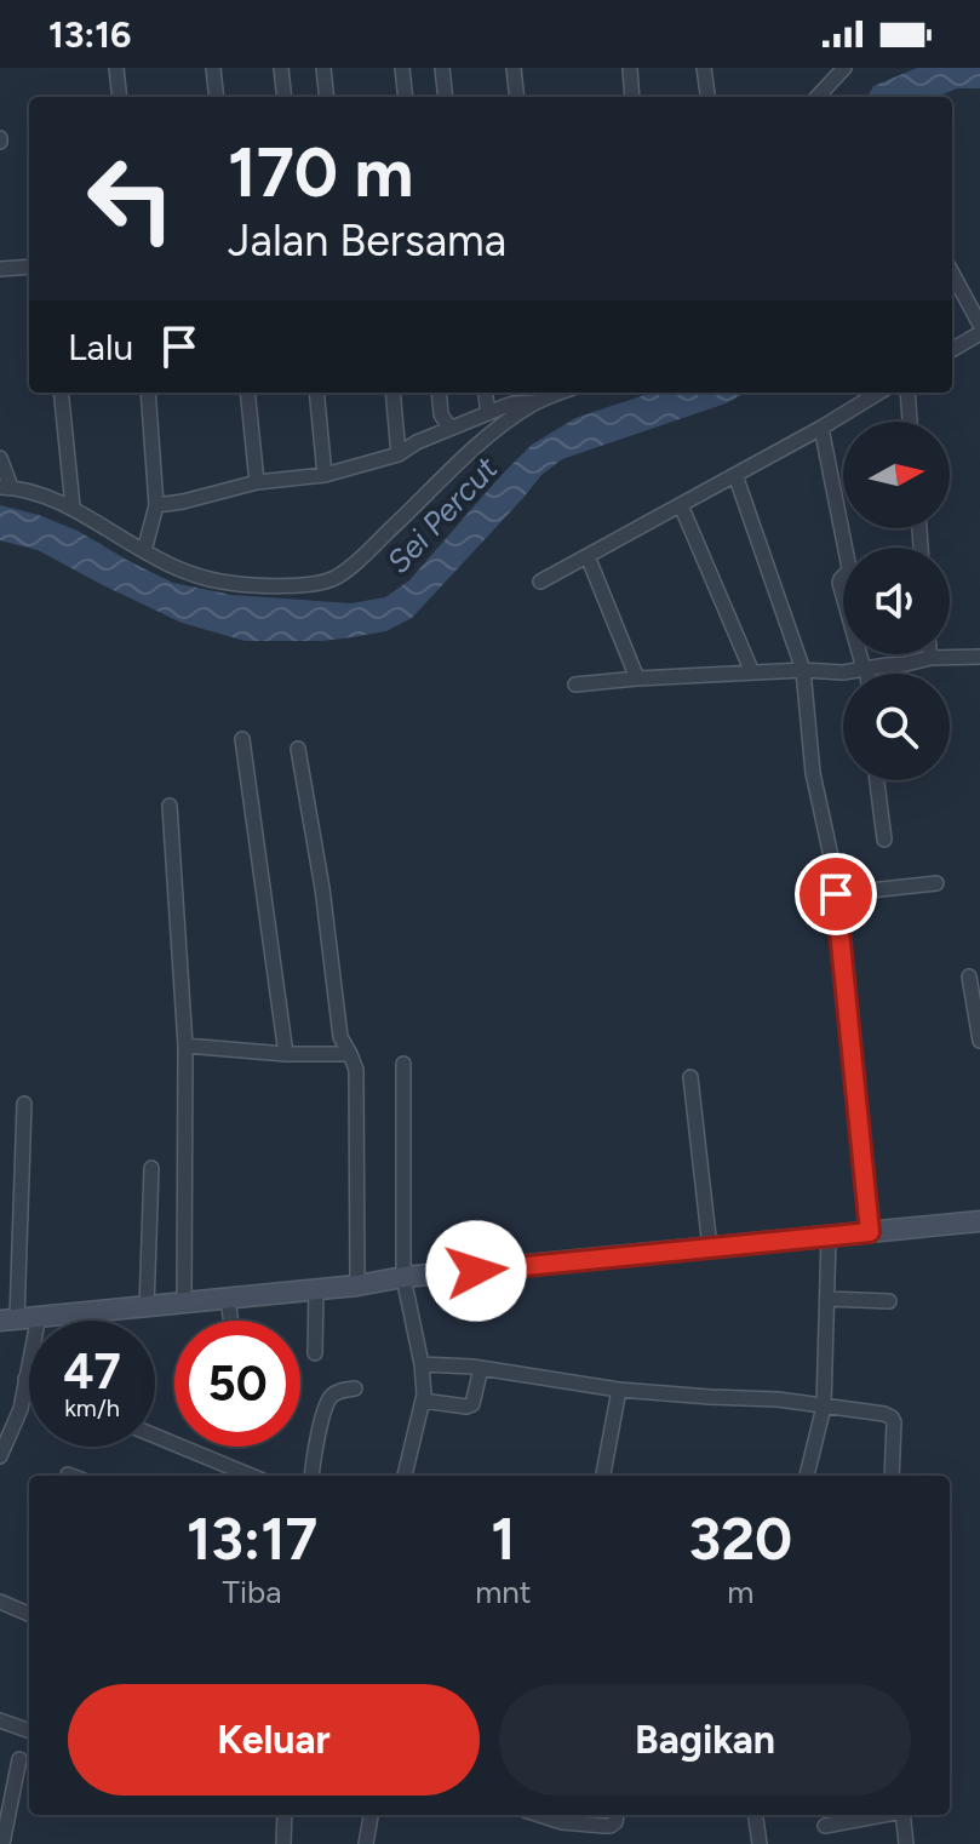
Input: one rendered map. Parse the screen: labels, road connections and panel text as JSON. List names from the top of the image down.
{
  "water": ["Sei Percut"],
  "north": "right",
  "page": {
    "status": "13:16",
    "turn": ["170 m", "Jalan Bersama"],
    "then": "Lalu",
    "speed": "47 km/h",
    "limit": "50",
    "eta": [
      "13:17",
      "Tiba",
      "1",
      "mnt",
      "320",
      "m"
    ],
    "buttons": ["Keluar", "Bagikan"]
  }
}
